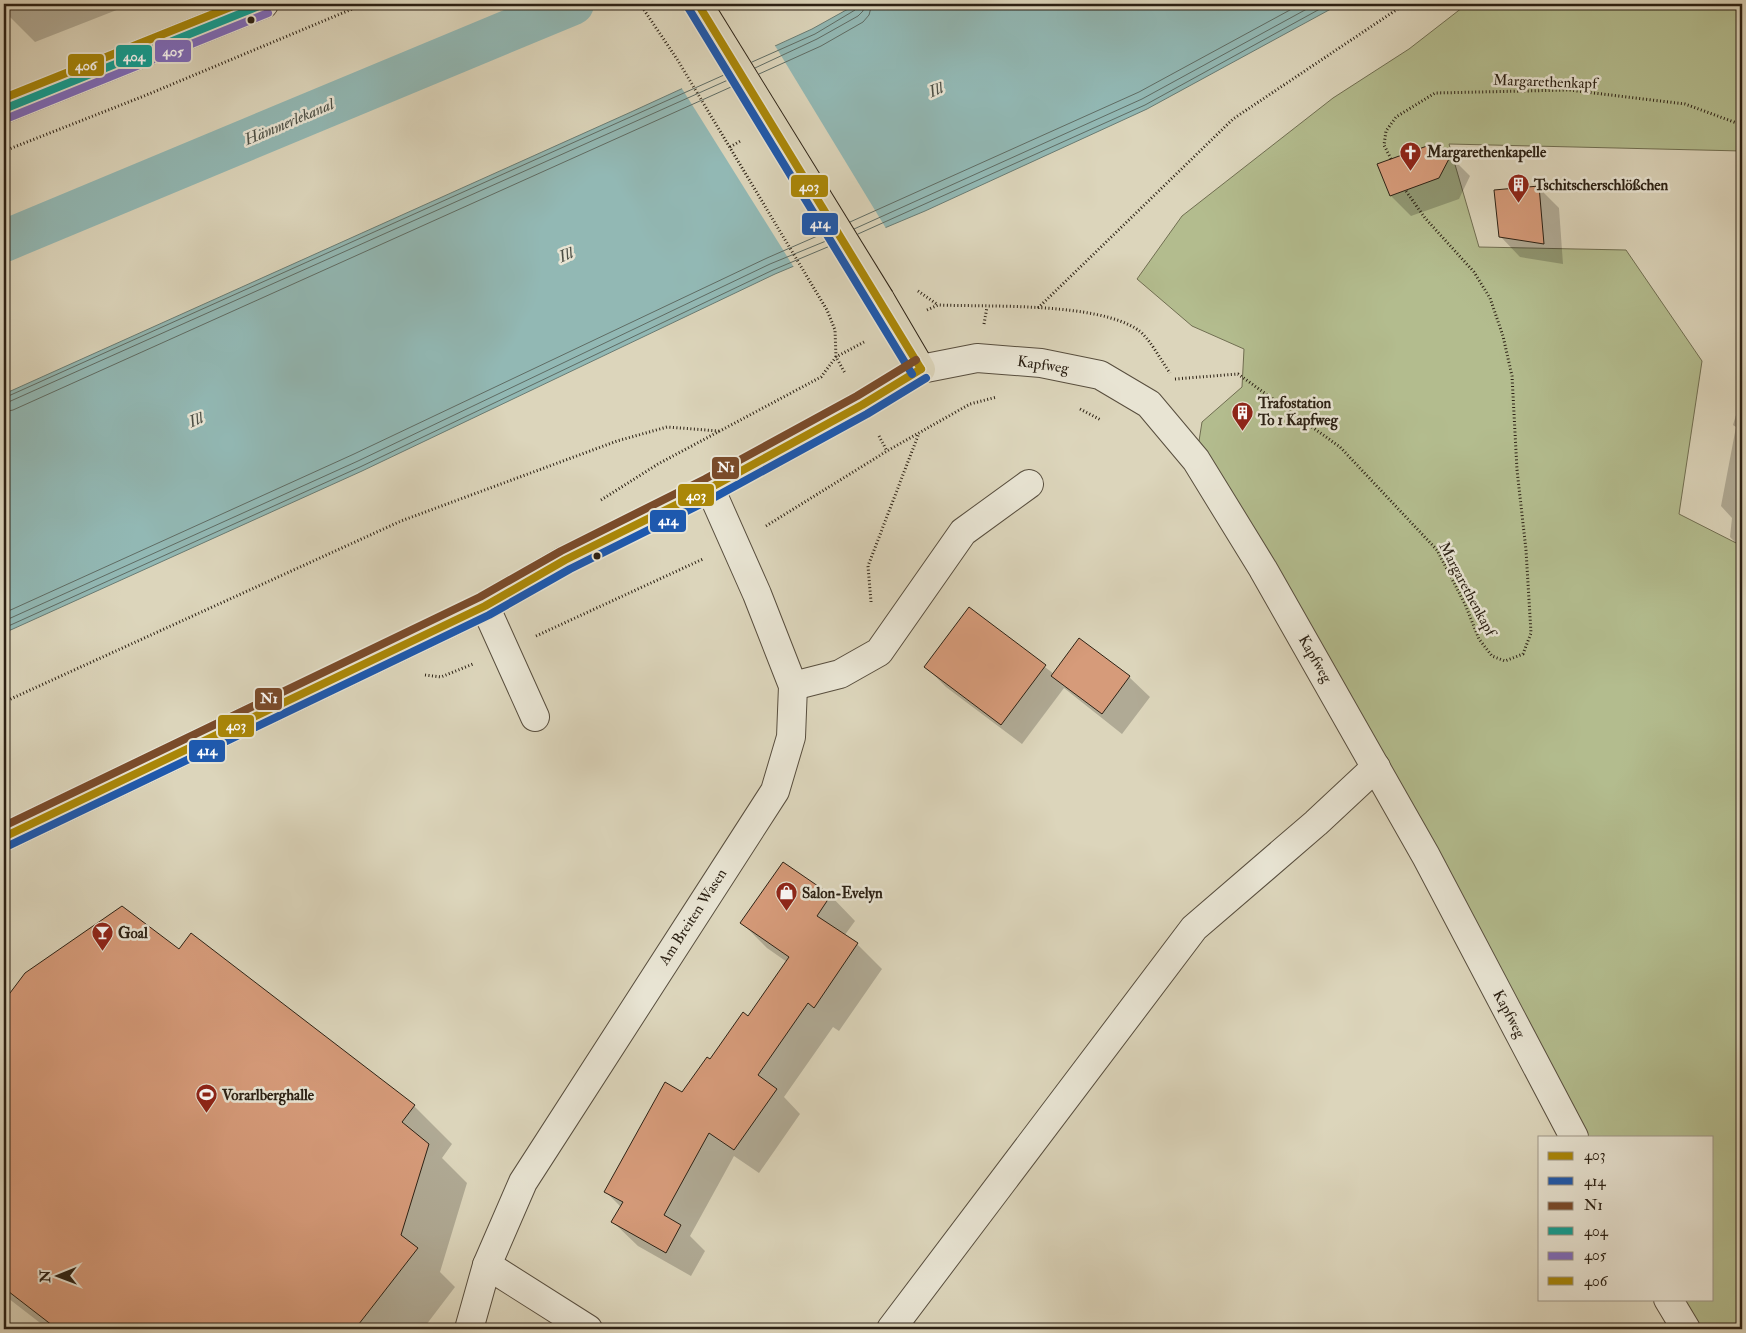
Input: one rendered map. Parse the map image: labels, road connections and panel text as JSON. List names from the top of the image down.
{
  "streets": {
    "street": ["Kapfweg", "Am Breiten Wasen"],
    "path": ["Margarethenkapf"]
  },
  "water": ["Ill", "Hämmerlekanal"],
  "places": {
    "church": ["Margarethenkapelle"],
    "building": ["Tschitscherschlößchen", "Trafostation To 1 Kapfweg"],
    "shop": ["Salon-Evelyn"],
    "bar": ["Goal"],
    "sports": ["Vorarlberghalle"]
  },
  "lines": [
    "transit line 403",
    "transit line 404",
    "transit line 406",
    "transit line 414",
    "transit line 405",
    "transit line N1"
  ],
  "legend": [
    "403",
    "414",
    "N1",
    "404",
    "405",
    "406"
  ],
  "north": "left"
}
